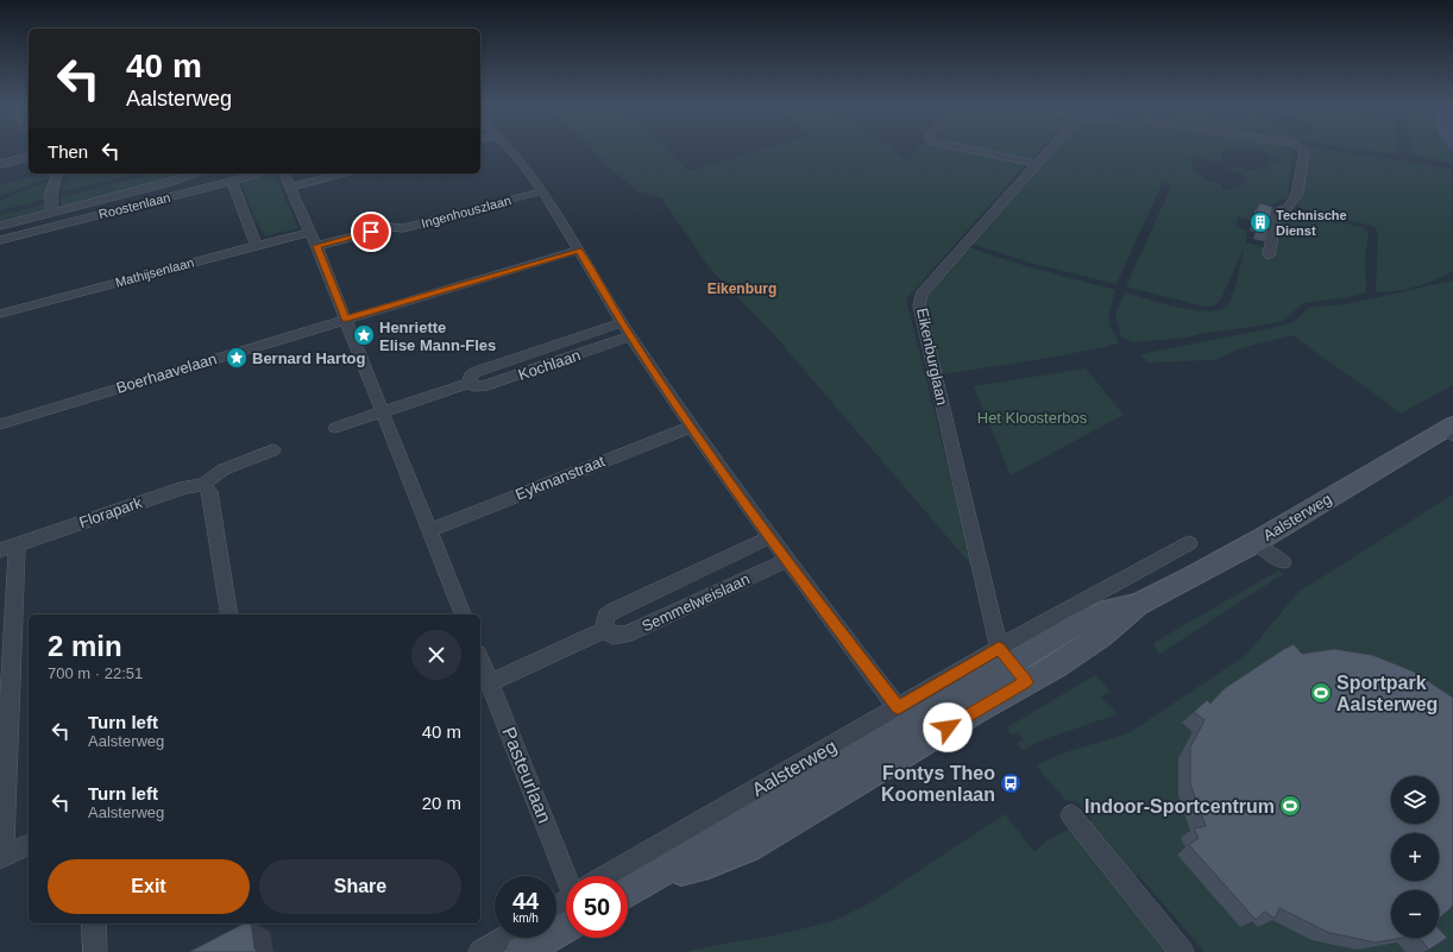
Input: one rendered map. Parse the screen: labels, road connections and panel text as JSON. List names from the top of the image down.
{
  "streets": {
    "main road": ["Aalsterweg"],
    "street": [
      "Roostenlaan",
      "Ingenhouszlaan",
      "Mathijsenlaan",
      "Eikenburglaan",
      "Kochlaan",
      "Boerhaavelaan",
      "Eykmanstraat",
      "Florapark",
      "Semmelweislaan",
      "Pasteurlaan"
    ]
  },
  "crossings": [
    ["Eikenburglaan", "Aalsterweg"]
  ],
  "districts": ["Eikenburg"],
  "parks": ["Het Kloosterbos"],
  "places": {
    "building": ["Technische Dienst"],
    "place": ["Henriette Elise Mann-Fles", "Bernard Hartog"],
    "sports": ["Sportpark Aalsterweg", "Indoor-Sportcentrum"],
    "bus stop": ["Fontys Theo Koomenlaan"]
  },
  "page": {
    "turn": ["40 m", "Aalsterweg"],
    "then": "Then",
    "heading": ["2 min", "700 m · 22:51"],
    "list": [
      {
        "name": "Turn left",
        "note": "Aalsterweg",
        "value": "40 m"
      },
      {
        "name": "Turn left",
        "note": "Aalsterweg",
        "value": "20 m"
      }
    ],
    "map_buttons": ["+", "−"],
    "buttons": ["Exit", "Share"],
    "speed": "44 km/h",
    "limit": "50"
  }
}
